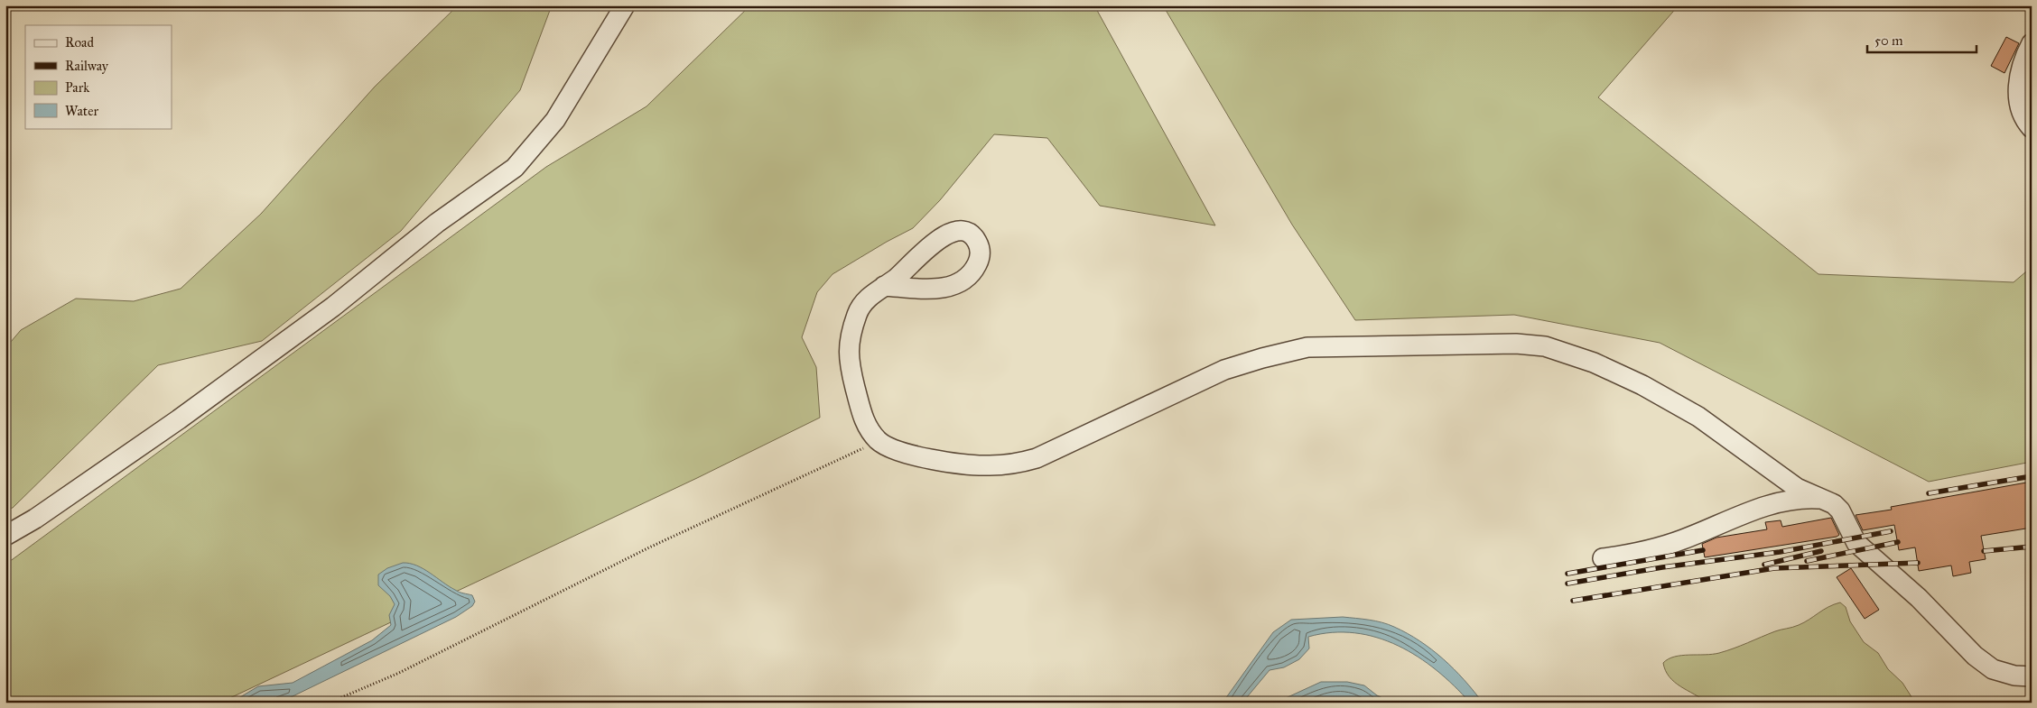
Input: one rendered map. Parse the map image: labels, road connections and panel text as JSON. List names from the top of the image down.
{
  "legend": [
    "Road",
    "Railway",
    "Park",
    "Water"
  ],
  "scale_bar": "50 m"
}
